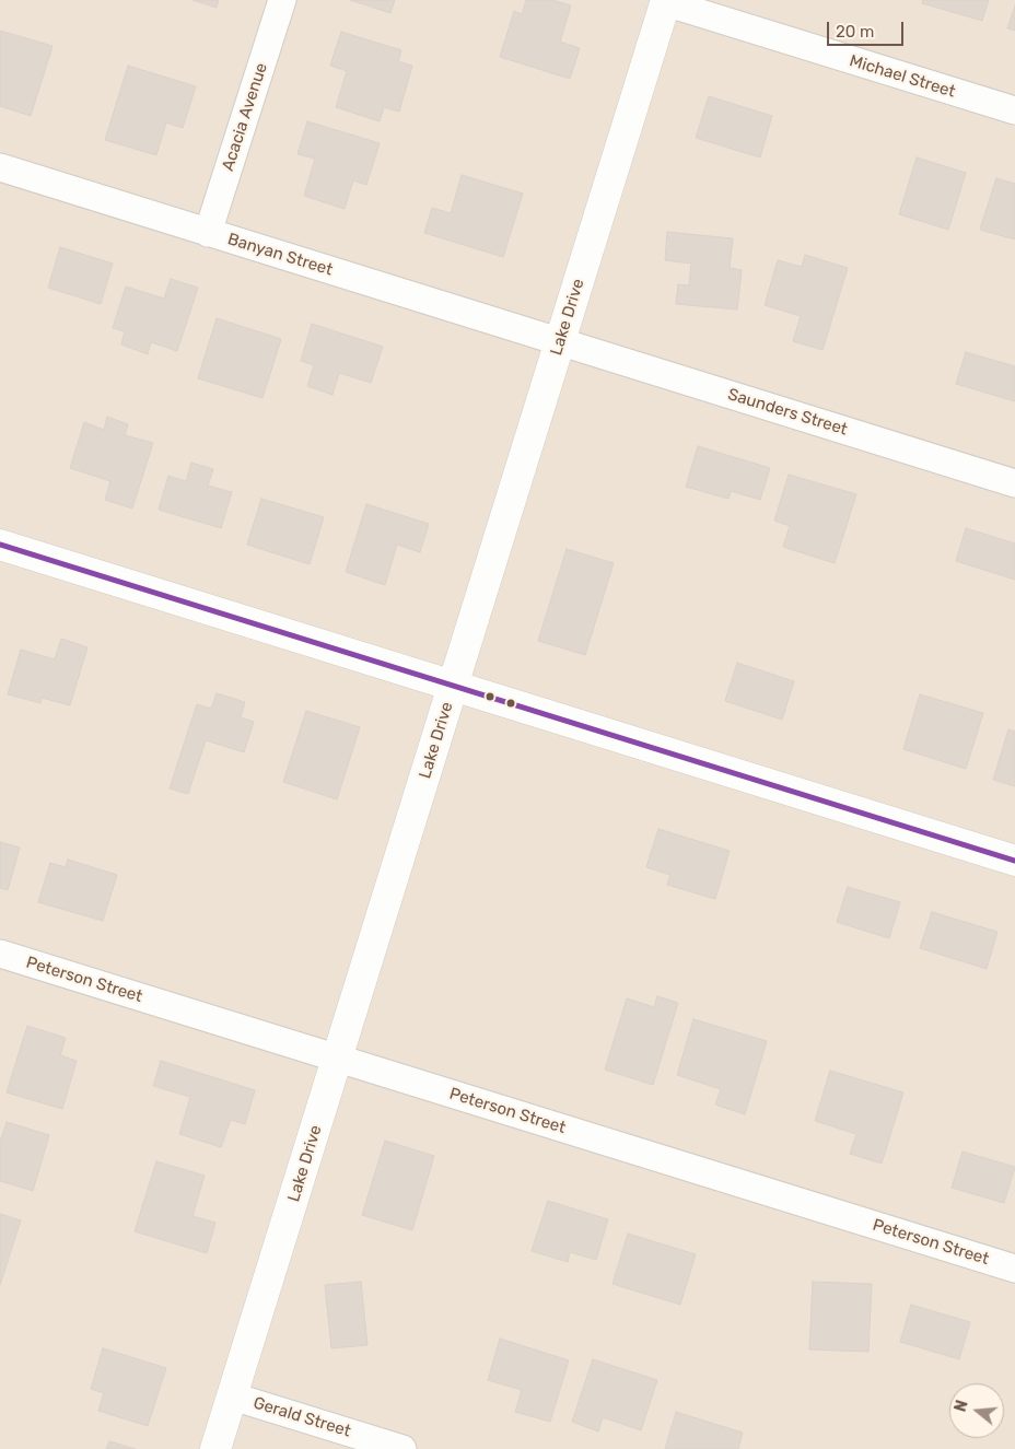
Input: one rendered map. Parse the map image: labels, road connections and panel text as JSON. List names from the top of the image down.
{
  "streets": {
    "street": [
      "Michael Street",
      "Acacia Avenue",
      "Banyan Street",
      "Lake Drive",
      "Saunders Street",
      "Peterson Street",
      "Gerald Street"
    ]
  },
  "crossings": [
    ["Michael Street", "Lake Drive"],
    ["Acacia Avenue", "Banyan Street"],
    ["Banyan Street", "Lake Drive"],
    ["Banyan Street", "Saunders Street"],
    ["Lake Drive", "Saunders Street"],
    ["Lake Drive", "Peterson Street"],
    ["Lake Drive", "Gerald Street"]
  ],
  "scale_bar": "20 m",
  "north": "left"
}
